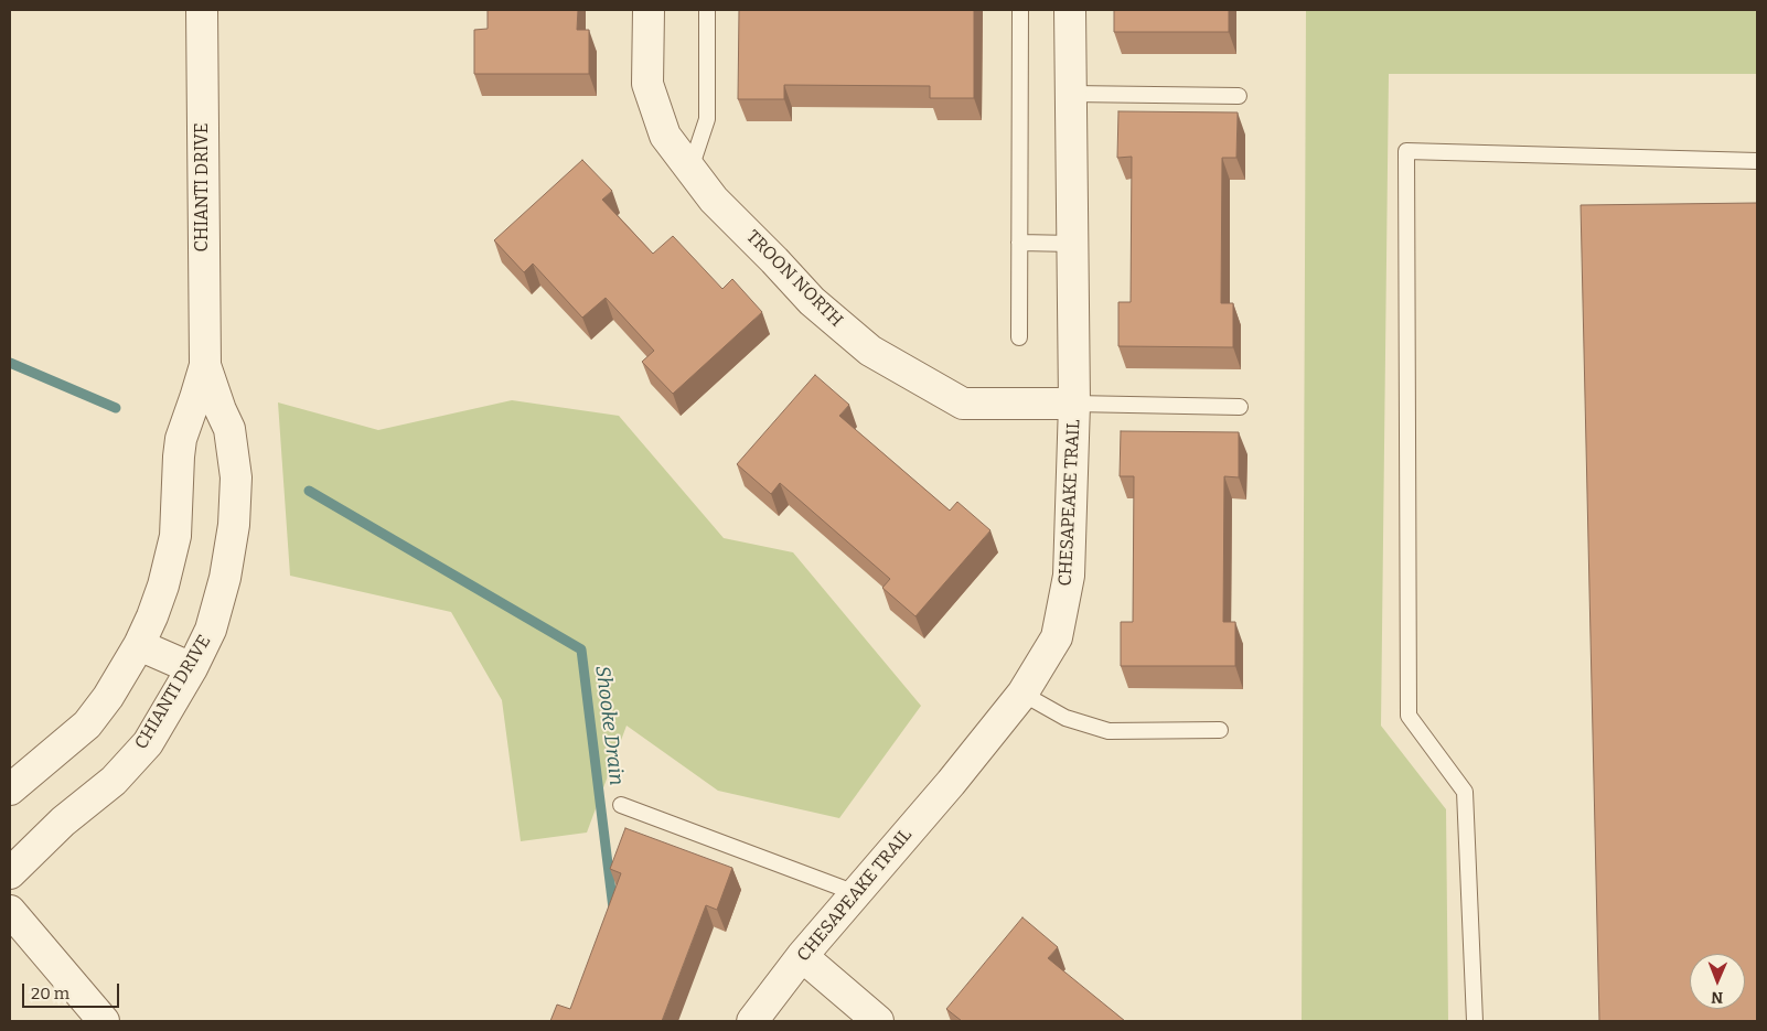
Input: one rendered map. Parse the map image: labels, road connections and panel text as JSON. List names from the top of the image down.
{
  "streets": {
    "street": ["CHIANTI DRIVE", "TROON NORTH", "CHESAPEAKE TRAIL"]
  },
  "crossings": [
    ["TROON NORTH", "CHESAPEAKE TRAIL"]
  ],
  "water": ["Shooke Drain"],
  "scale_bar": "20 m",
  "north": "bottom"
}
